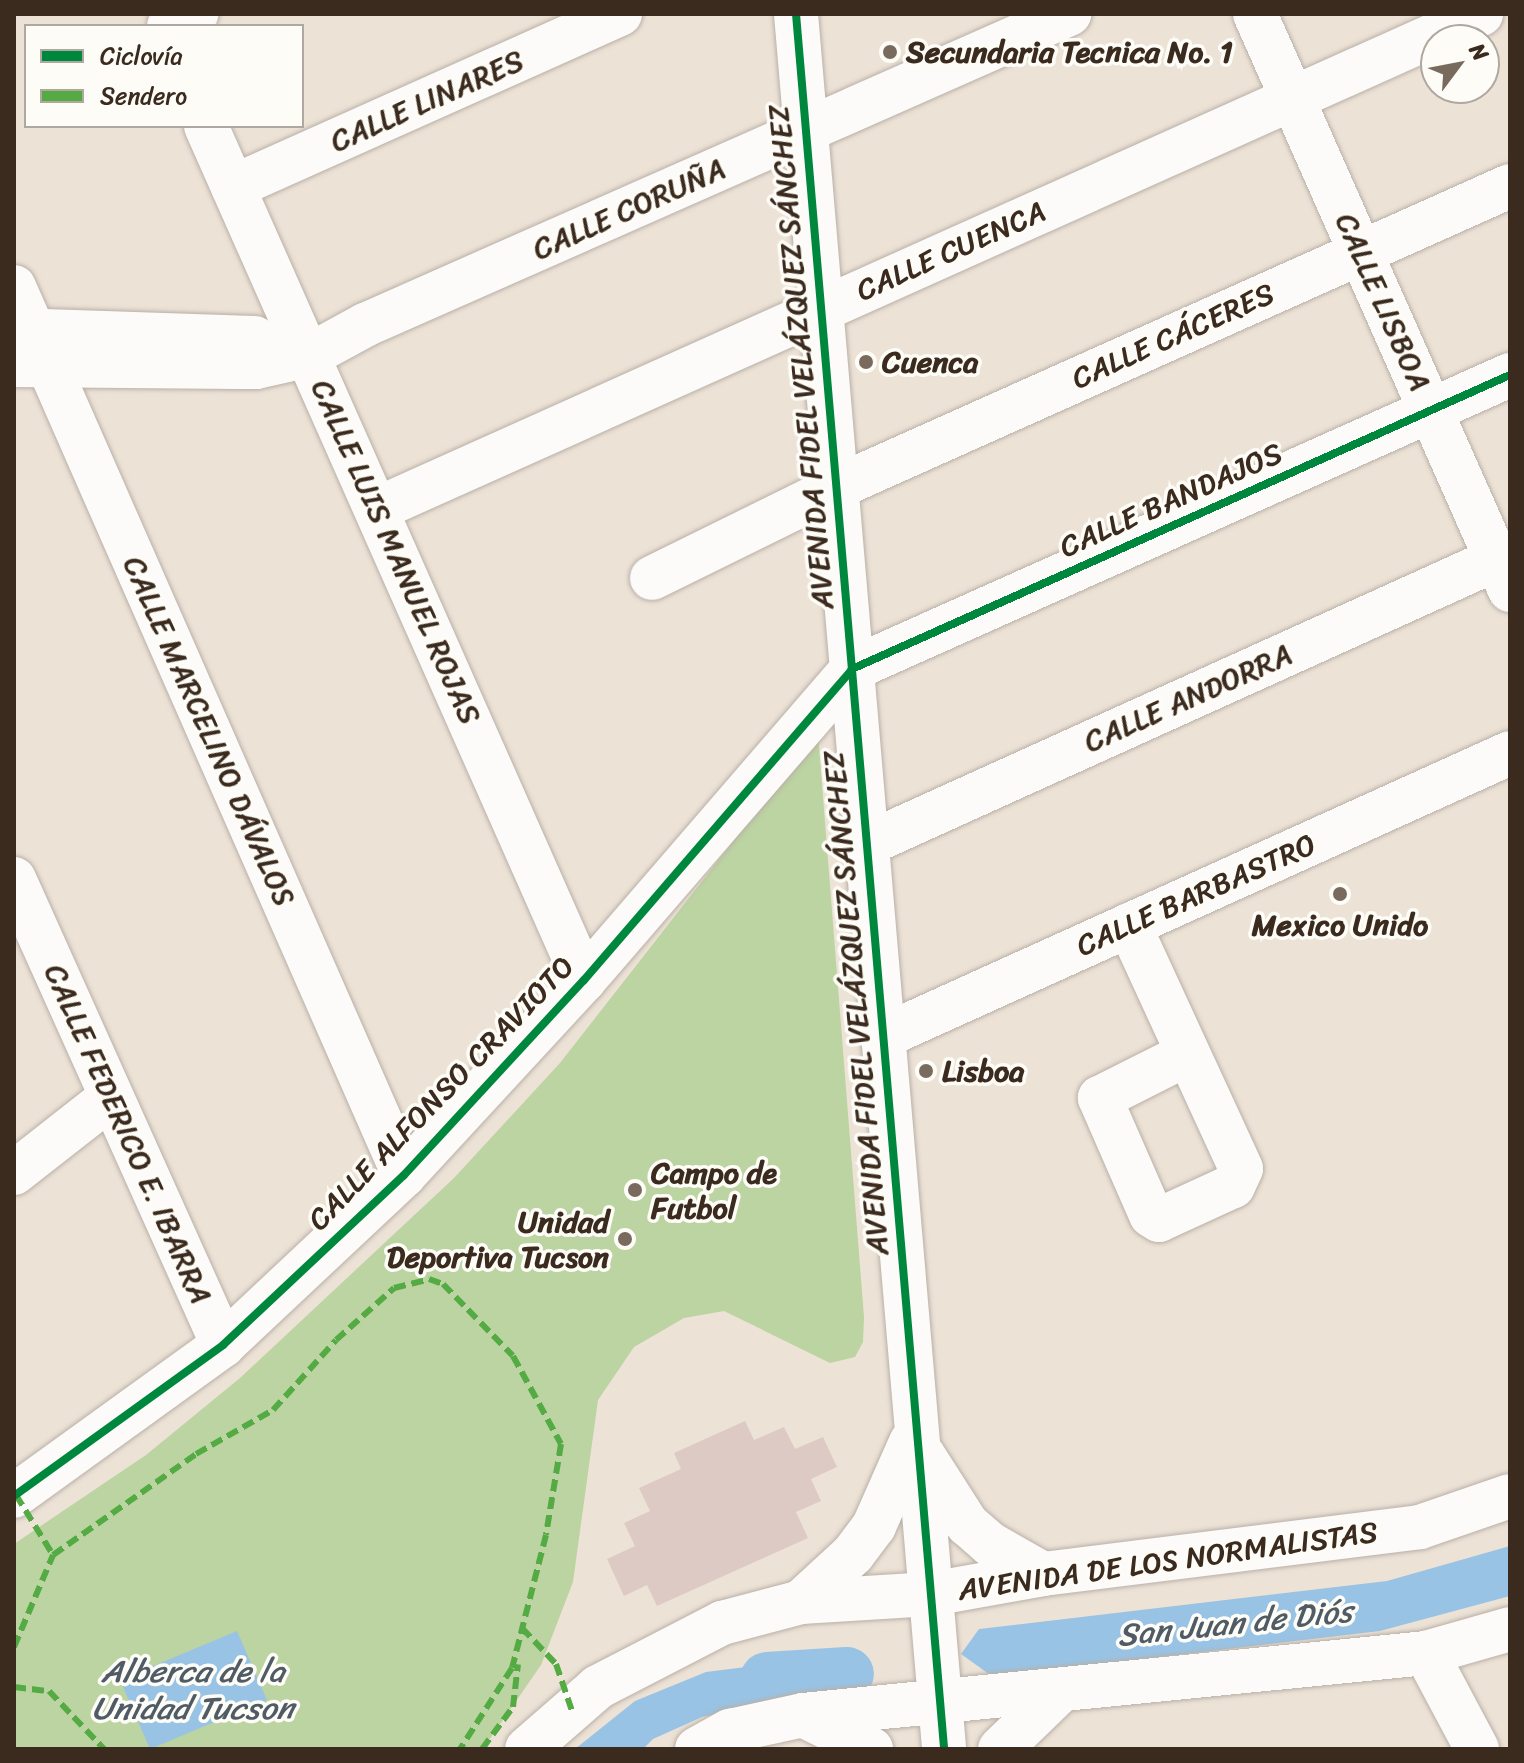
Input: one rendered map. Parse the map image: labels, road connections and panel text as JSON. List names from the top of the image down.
{
  "streets": {
    "street": [
      "CALLE LINARES",
      "CALLE CORUÑA",
      "CALLE CUENCA",
      "CALLE LISBOA",
      "CALLE CÁCERES",
      "AVENIDA FIDEL VELÁZQUEZ SÁNCHEZ",
      "CALLE BANDAJOS",
      "CALLE LUIS MANUEL ROJAS",
      "CALLE ANDORRA",
      "CALLE MARCELINO DÁVALOS",
      "CALLE BARBASTRO",
      "CALLE ALFONSO CRAVIOTO",
      "CALLE FEDERICO E. IBARRA",
      "AVENIDA DE LOS NORMALISTAS"
    ]
  },
  "crossings": [
    ["CALLE LINARES", "CALLE LUIS MANUEL ROJAS"],
    ["CALLE CORUÑA", "AVENIDA FIDEL VELÁZQUEZ SÁNCHEZ"],
    ["CALLE CORUÑA", "CALLE LUIS MANUEL ROJAS"],
    ["CALLE CORUÑA", "CALLE MARCELINO DÁVALOS"],
    ["CALLE CUENCA", "CALLE LISBOA"],
    ["CALLE CUENCA", "AVENIDA FIDEL VELÁZQUEZ SÁNCHEZ"],
    ["CALLE CUENCA", "CALLE LUIS MANUEL ROJAS"],
    ["CALLE LISBOA", "CALLE CÁCERES"],
    ["CALLE LISBOA", "CALLE BANDAJOS"],
    ["CALLE LISBOA", "CALLE ANDORRA"],
    ["CALLE CÁCERES", "AVENIDA FIDEL VELÁZQUEZ SÁNCHEZ"],
    ["AVENIDA FIDEL VELÁZQUEZ SÁNCHEZ", "CALLE BANDAJOS"],
    ["AVENIDA FIDEL VELÁZQUEZ SÁNCHEZ", "CALLE ANDORRA"],
    ["AVENIDA FIDEL VELÁZQUEZ SÁNCHEZ", "CALLE BARBASTRO"],
    ["AVENIDA FIDEL VELÁZQUEZ SÁNCHEZ", "CALLE ALFONSO CRAVIOTO"],
    ["AVENIDA FIDEL VELÁZQUEZ SÁNCHEZ", "AVENIDA DE LOS NORMALISTAS"],
    ["CALLE BANDAJOS", "CALLE ALFONSO CRAVIOTO"],
    ["CALLE LUIS MANUEL ROJAS", "CALLE ALFONSO CRAVIOTO"],
    ["CALLE MARCELINO DÁVALOS", "CALLE ALFONSO CRAVIOTO"],
    ["CALLE ALFONSO CRAVIOTO", "CALLE FEDERICO E. IBARRA"]
  ],
  "water": ["San Juan de Diós", "Alberca de la Unidad Tucson"],
  "places": [
    "Secundaria Tecnica No. 1",
    "Cuenca",
    "Mexico Unido",
    "Lisboa",
    "Campo de Futbol",
    "Unidad Deportiva Tucson"
  ],
  "legend": ["Ciclovía", "Sendero"],
  "north": "top right"
}
